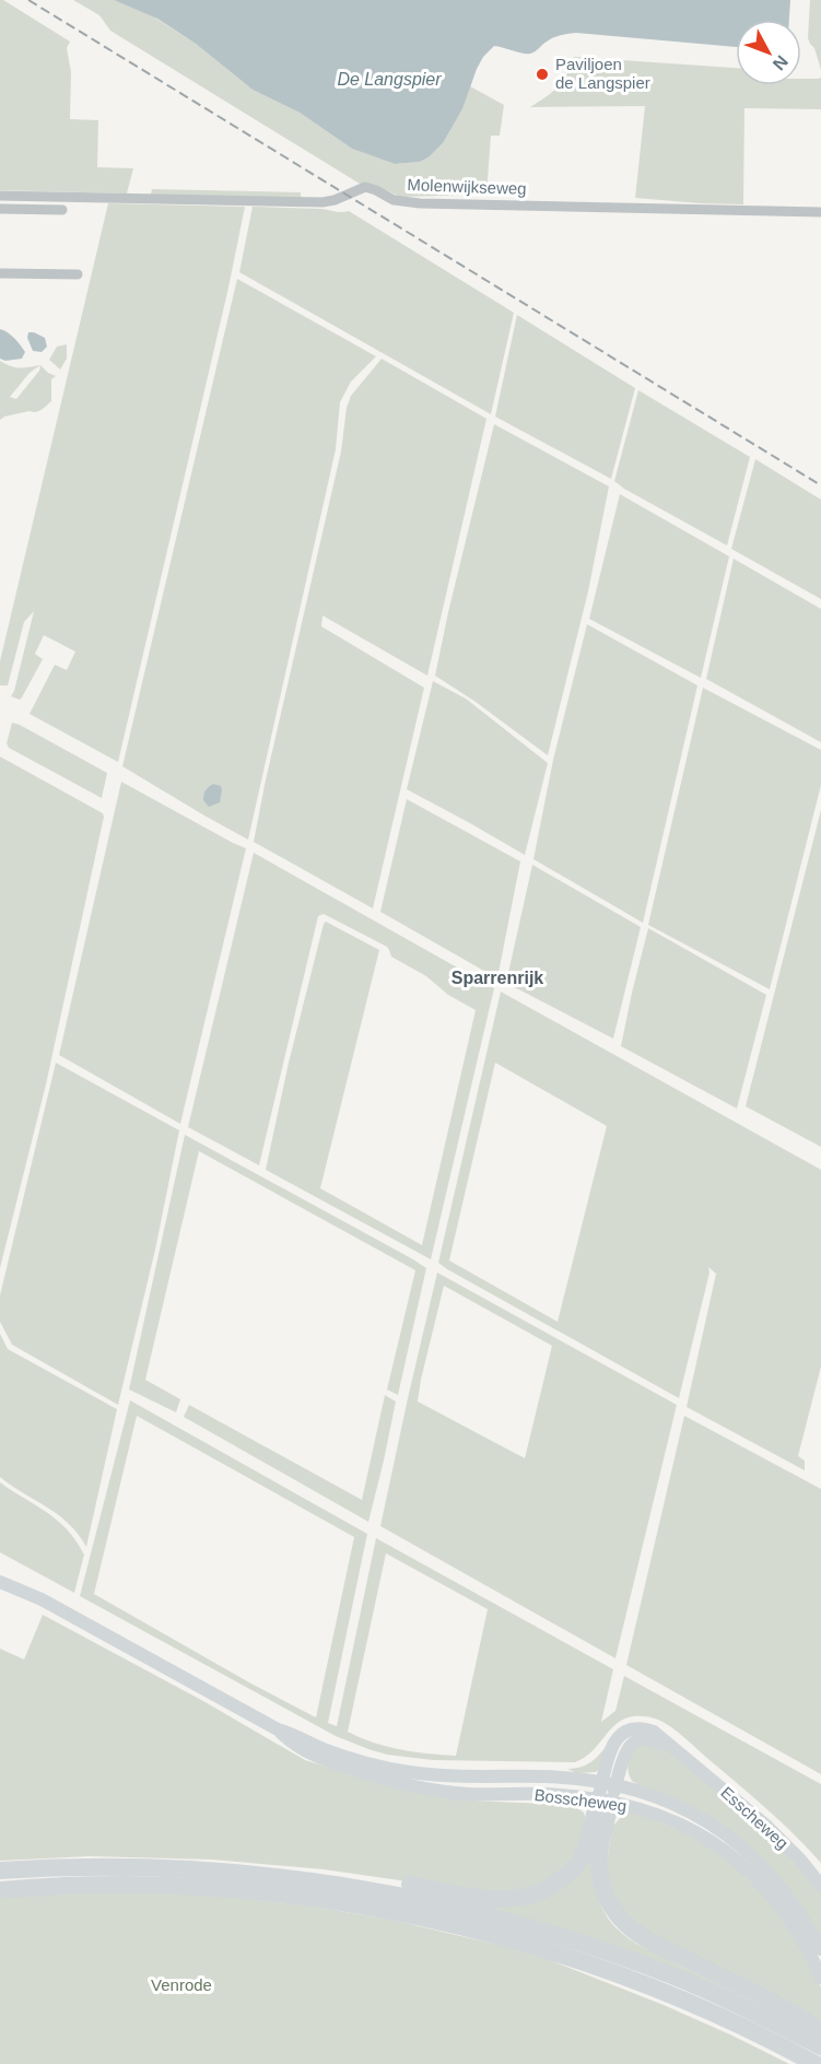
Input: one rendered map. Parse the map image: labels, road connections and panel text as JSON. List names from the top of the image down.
{
  "streets": {
    "main road": ["Bosscheweg", "Esscheweg"],
    "street": ["Molenwijkseweg"]
  },
  "crossings": [
    ["Bosscheweg", "Esscheweg"]
  ],
  "districts": ["Sparrenrijk"],
  "water": ["De Langspier"],
  "parks": ["Venrode"],
  "places": ["Paviljoen de Langspier"],
  "north": "bottom right"
}
